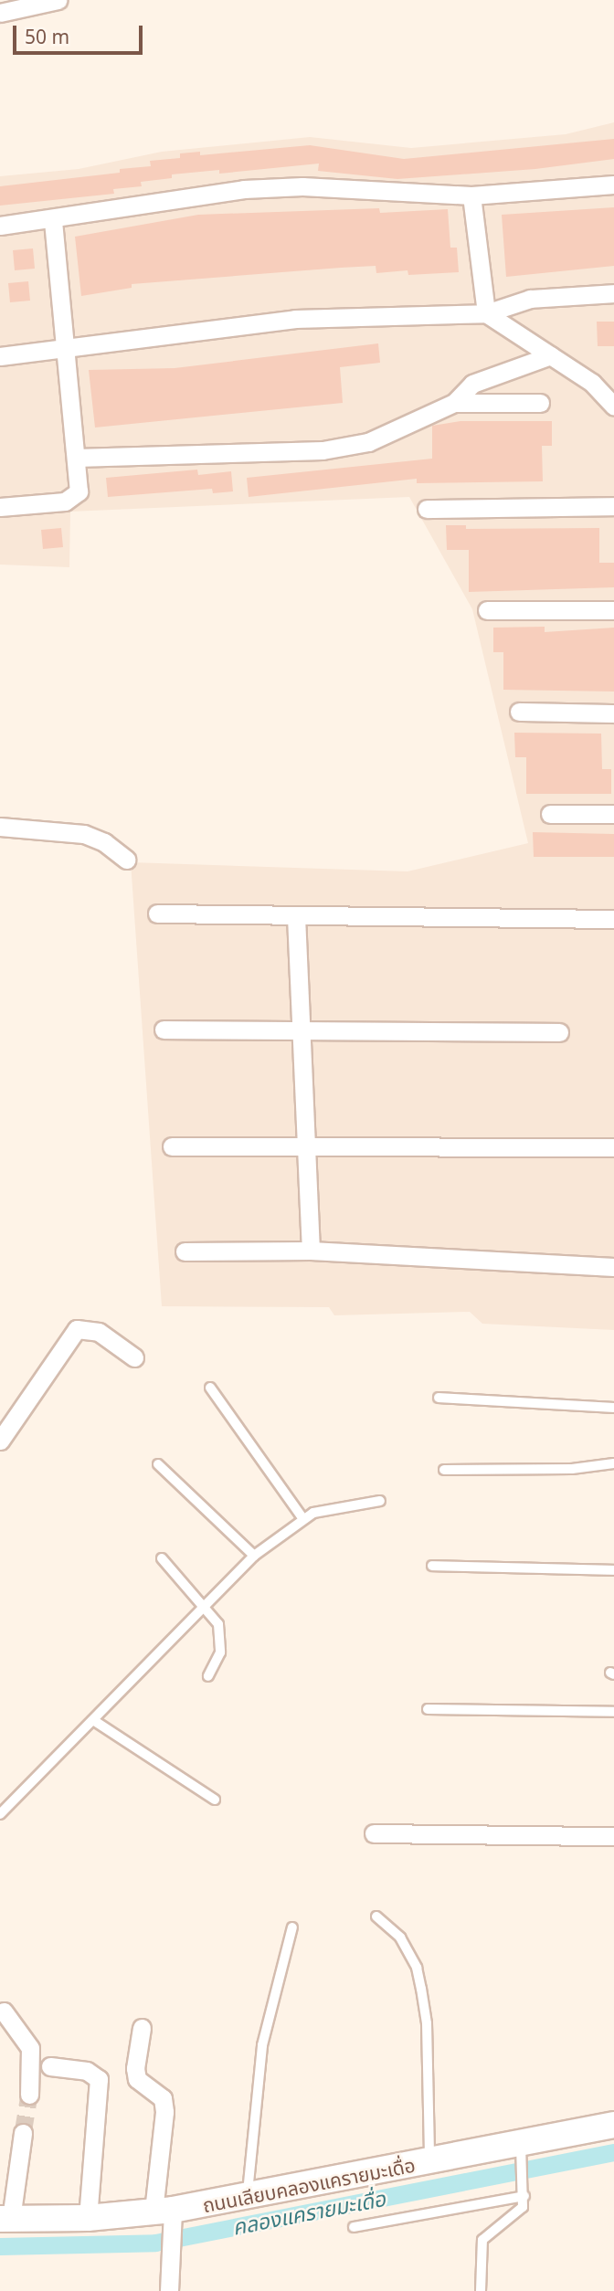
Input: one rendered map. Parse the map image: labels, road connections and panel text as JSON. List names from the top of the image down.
{
  "streets": {
    "street": ["ถนนเลียบคลองแครายมะเดื่อ"]
  },
  "water": ["คลองแครายมะเดื่อ"],
  "scale_bar": "50 m"
}
